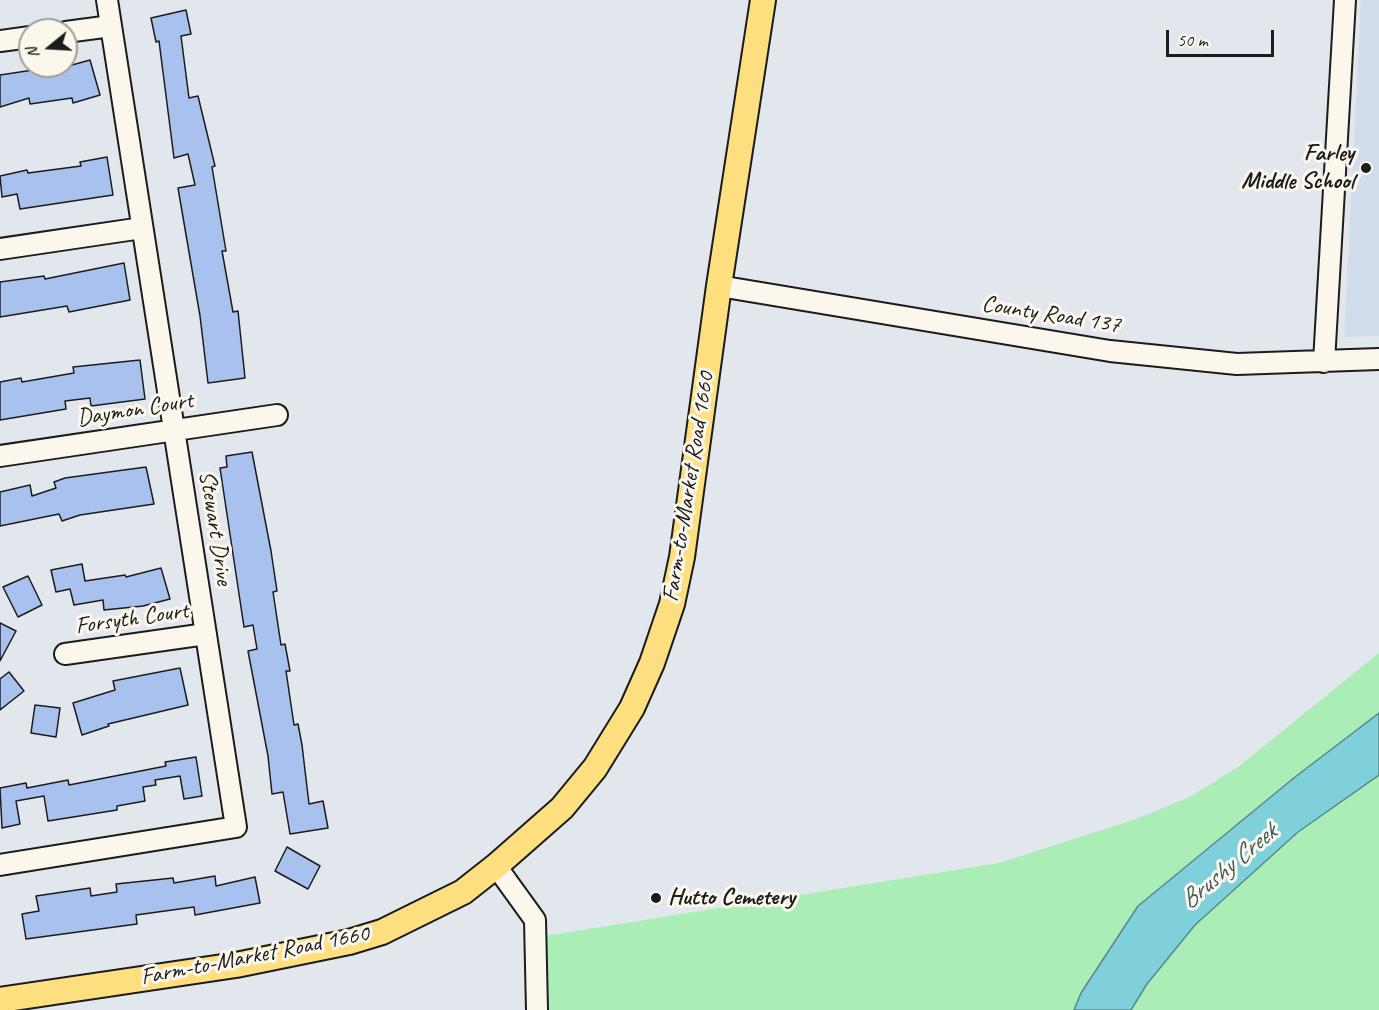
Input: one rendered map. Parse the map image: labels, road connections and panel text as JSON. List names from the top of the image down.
{
  "streets": {
    "main road": ["Farm-to-Market Road 1660"],
    "street": [
      "County Road 137",
      "Daymon Court",
      "Stewart Drive",
      "Forsyth Court"
    ]
  },
  "crossings": [
    ["County Road 137", "Farm-to-Market Road 1660"],
    ["Daymon Court", "Stewart Drive"],
    ["Stewart Drive", "Forsyth Court"]
  ],
  "water": ["Brushy Creek"],
  "places": ["Farley Middle School", "Hutto Cemetery"],
  "scale_bar": "50 m",
  "north": "left"
}
